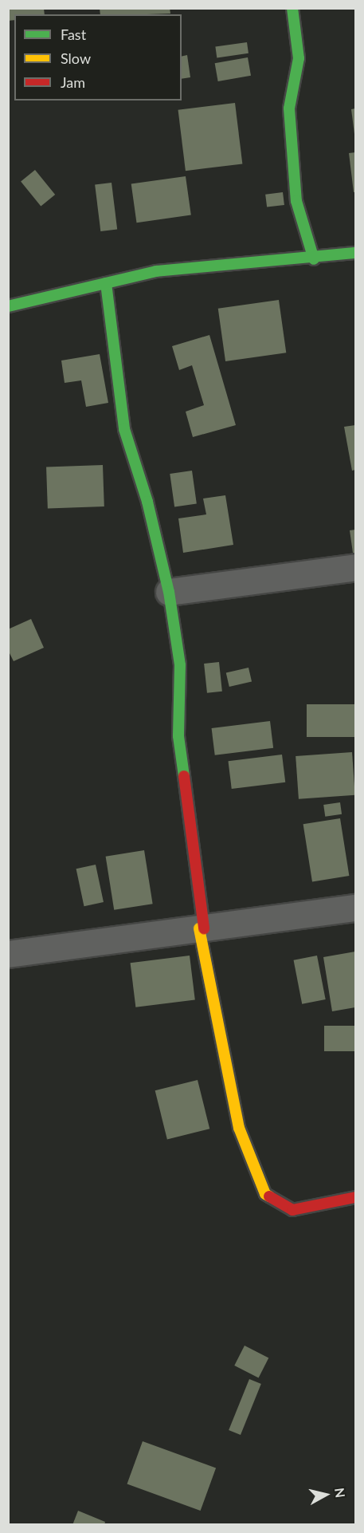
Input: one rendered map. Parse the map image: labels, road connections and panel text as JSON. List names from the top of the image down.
{
  "legend": ["Fast", "Slow", "Jam"],
  "north": "right"
}
